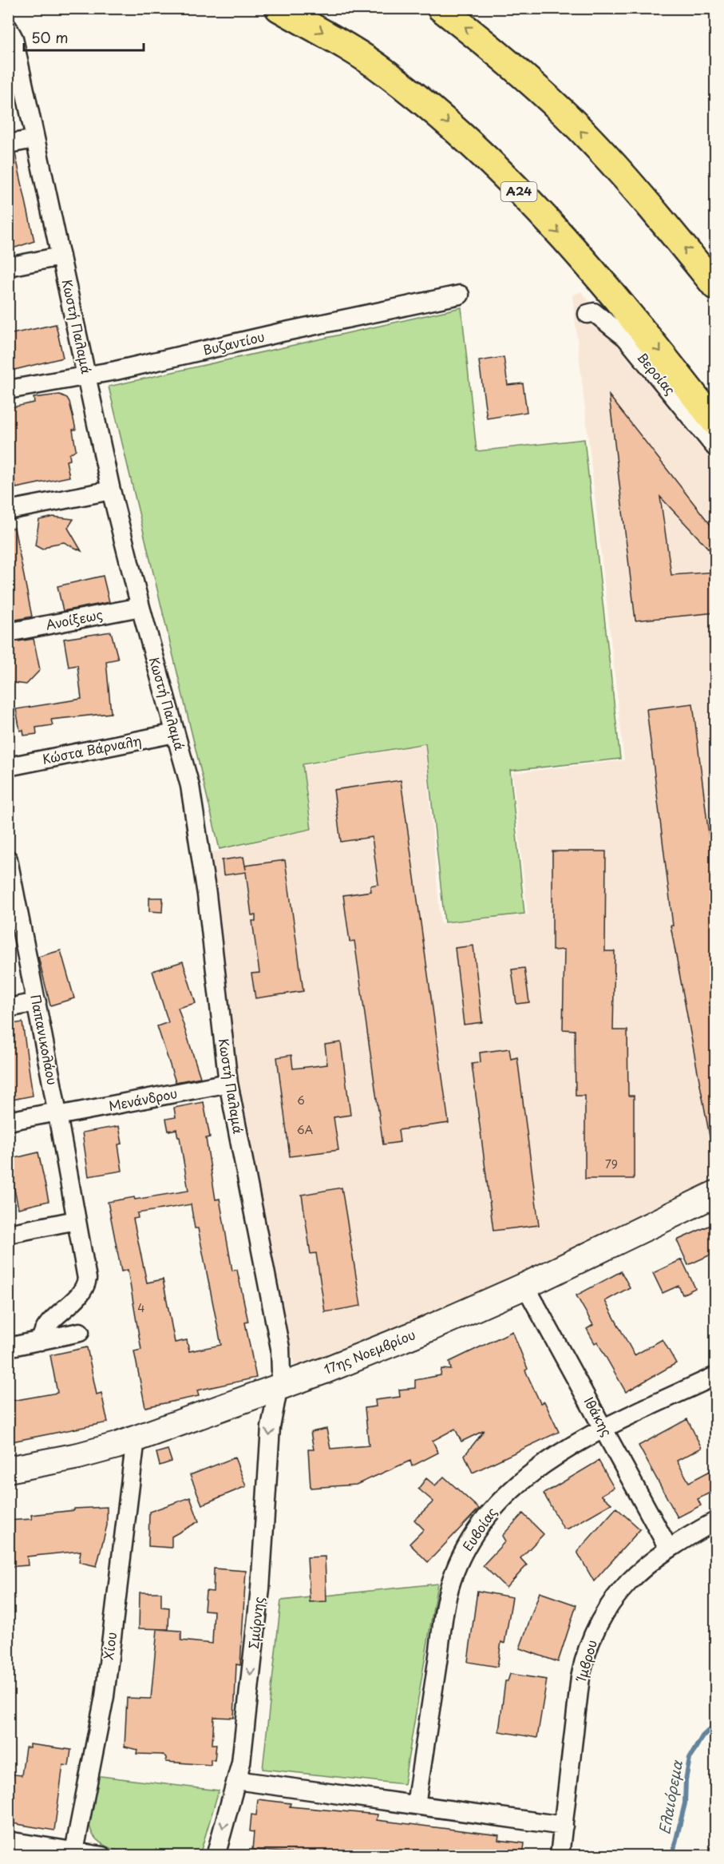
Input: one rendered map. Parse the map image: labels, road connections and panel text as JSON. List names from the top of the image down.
{
  "streets": {
    "highway": ["Α24"],
    "street": [
      "Κωστή Παλαμά",
      "Βυζαντίου",
      "Βεροίας",
      "Ανοίξεως",
      "Κώστα Βάρναλη",
      "Παπανικολάου",
      "Μενάνδρου",
      "17ης Νοεμβρίου",
      "Ιθάκης",
      "Ευβοίας",
      "Σμύρνης",
      "Χίου",
      "Ίμβρου"
    ]
  },
  "crossings": [
    ["Κωστή Παλαμά", "Βυζαντίου"],
    ["Κωστή Παλαμά", "Ανοίξεως"],
    ["Κωστή Παλαμά", "Κώστα Βάρναλη"],
    ["Κωστή Παλαμά", "Μενάνδρου"],
    ["Κωστή Παλαμά", "17ης Νοεμβρίου"],
    ["Κωστή Παλαμά", "Σμύρνης"],
    ["Παπανικολάου", "Μενάνδρου"],
    ["17ης Νοεμβρίου", "Ιθάκης"],
    ["17ης Νοεμβρίου", "Σμύρνης"],
    ["17ης Νοεμβρίου", "Χίου"],
    ["Ιθάκης", "Ευβοίας"],
    ["Ιθάκης", "Ίμβρου"]
  ],
  "one_way": ["Σμύρνης"],
  "water": ["Ελαιόρεμα"],
  "house_numbers": [
    "6",
    "6A",
    "79",
    "4"
  ],
  "scale_bar": "50 m"
}
